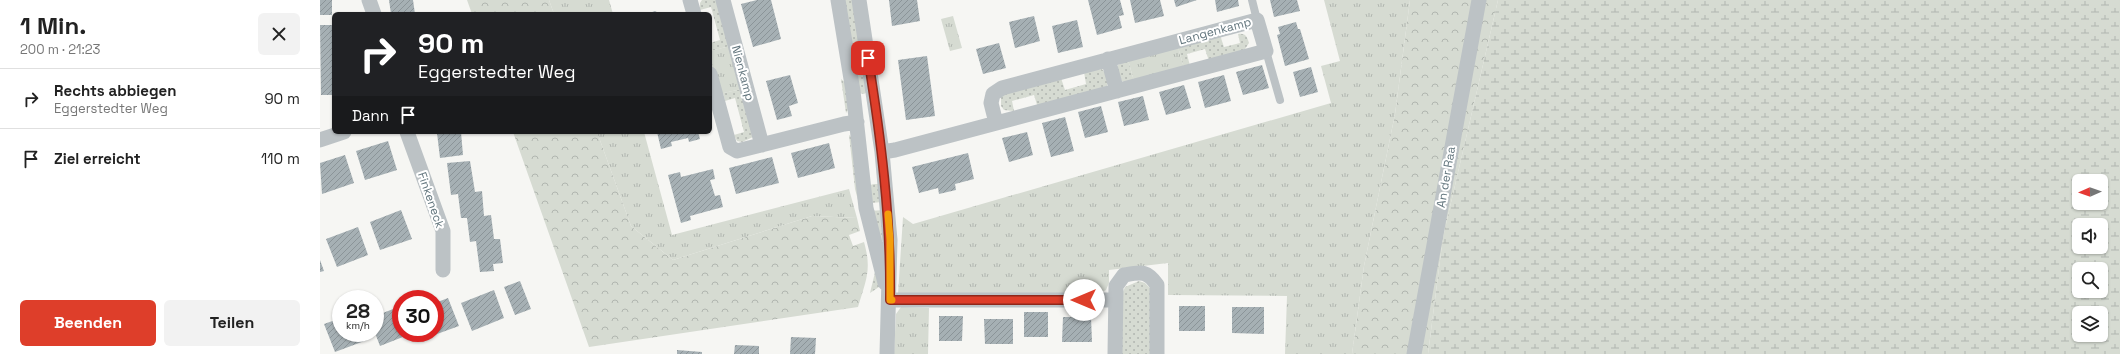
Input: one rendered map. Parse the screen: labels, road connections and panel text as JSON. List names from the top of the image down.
{
  "streets": {
    "street": [
      "Langenkamp",
      "Nienkamp",
      "An der Raa",
      "Finkeneck"
    ]
  },
  "north": "left",
  "page": {
    "heading": ["1 Min.", "200 m · 21:23"],
    "turn": ["90 m", "Eggerstedter Weg"],
    "list": [
      {
        "name": "Rechts abbiegen",
        "note": "Eggerstedter Weg",
        "value": "90 m"
      },
      {
        "name": "Ziel erreicht",
        "value": "110 m"
      }
    ],
    "then": "Dann",
    "speed": "28 km/h",
    "limit": "30",
    "buttons": ["Beenden", "Teilen"]
  }
}
